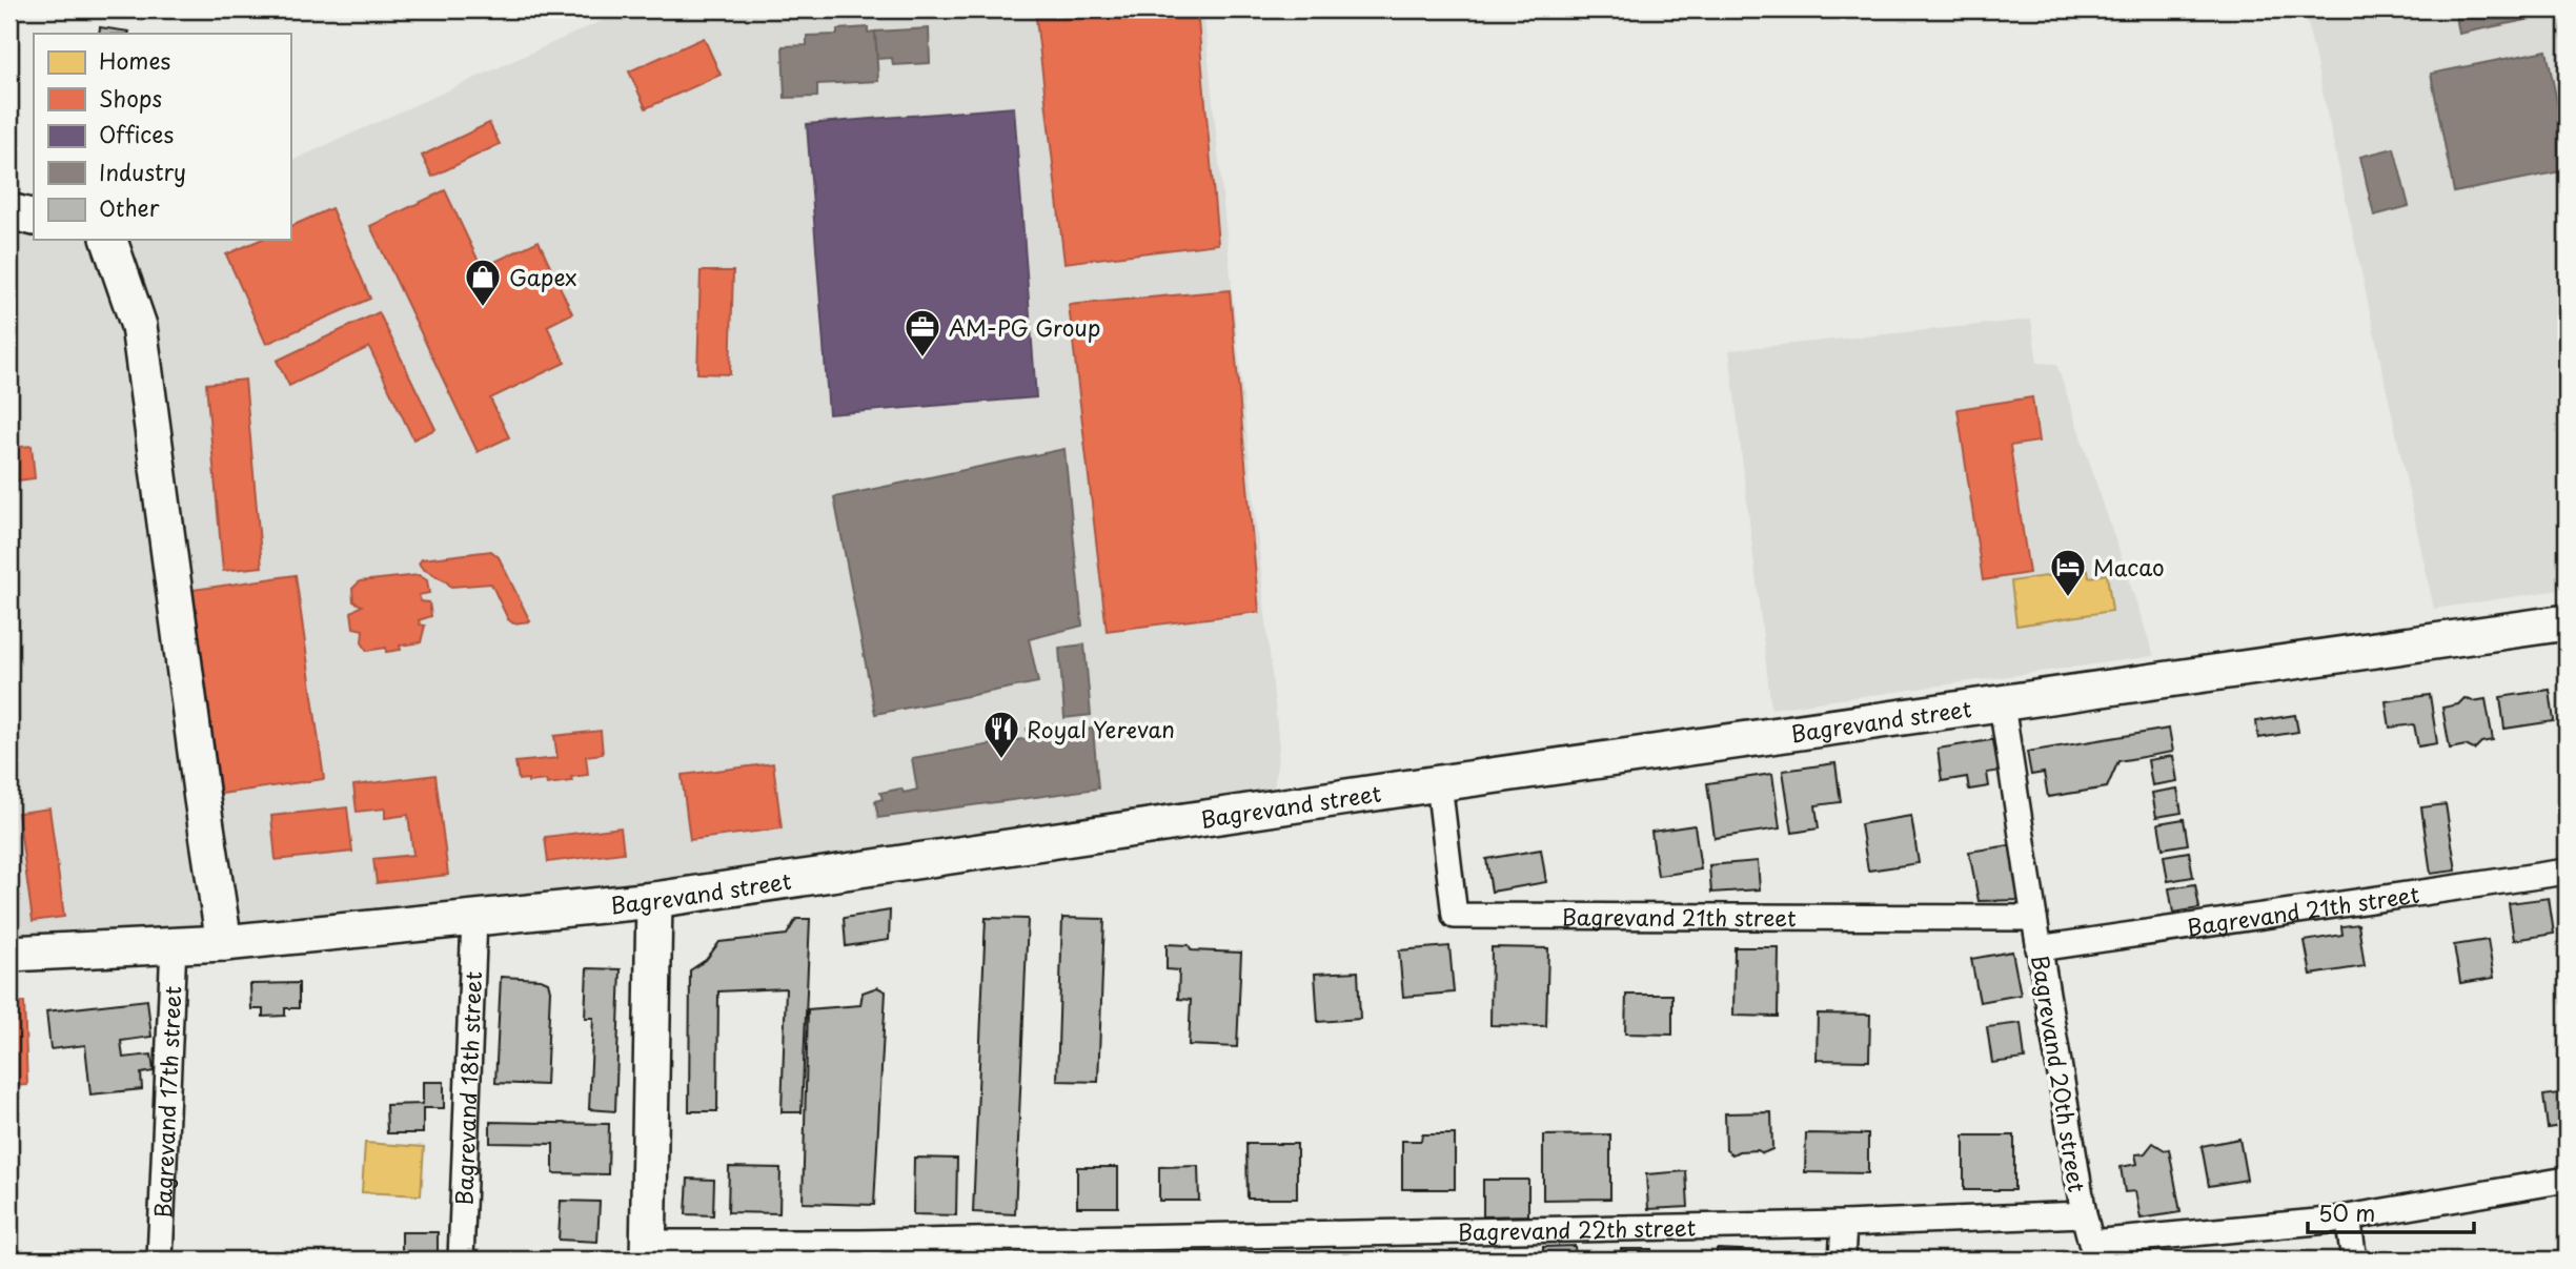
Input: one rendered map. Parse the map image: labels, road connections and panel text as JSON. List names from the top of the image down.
{
  "streets": {
    "main road": ["Bagrevand street"],
    "street": [
      "Bagrevand 21th street",
      "Bagrevand 20th street",
      "Bagrevand 18th street",
      "Bagrevand 17th street",
      "Bagrevand 22th street"
    ]
  },
  "crossings": [
    ["Bagrevand street", "Bagrevand 21th street"],
    ["Bagrevand street", "Bagrevand 20th street"],
    ["Bagrevand street", "Bagrevand 18th street"],
    ["Bagrevand street", "Bagrevand 17th street"],
    ["Bagrevand 21th street", "Bagrevand 20th street"],
    ["Bagrevand 20th street", "Bagrevand 22th street"]
  ],
  "places": {
    "shop": ["Gapex"],
    "office": ["AM-PG Group"],
    "hotel": ["Macao"],
    "restaurant": ["Royal Yerevan"]
  },
  "legend": [
    "Homes",
    "Shops",
    "Offices",
    "Industry",
    "Other"
  ],
  "scale_bar": "50 m"
}
